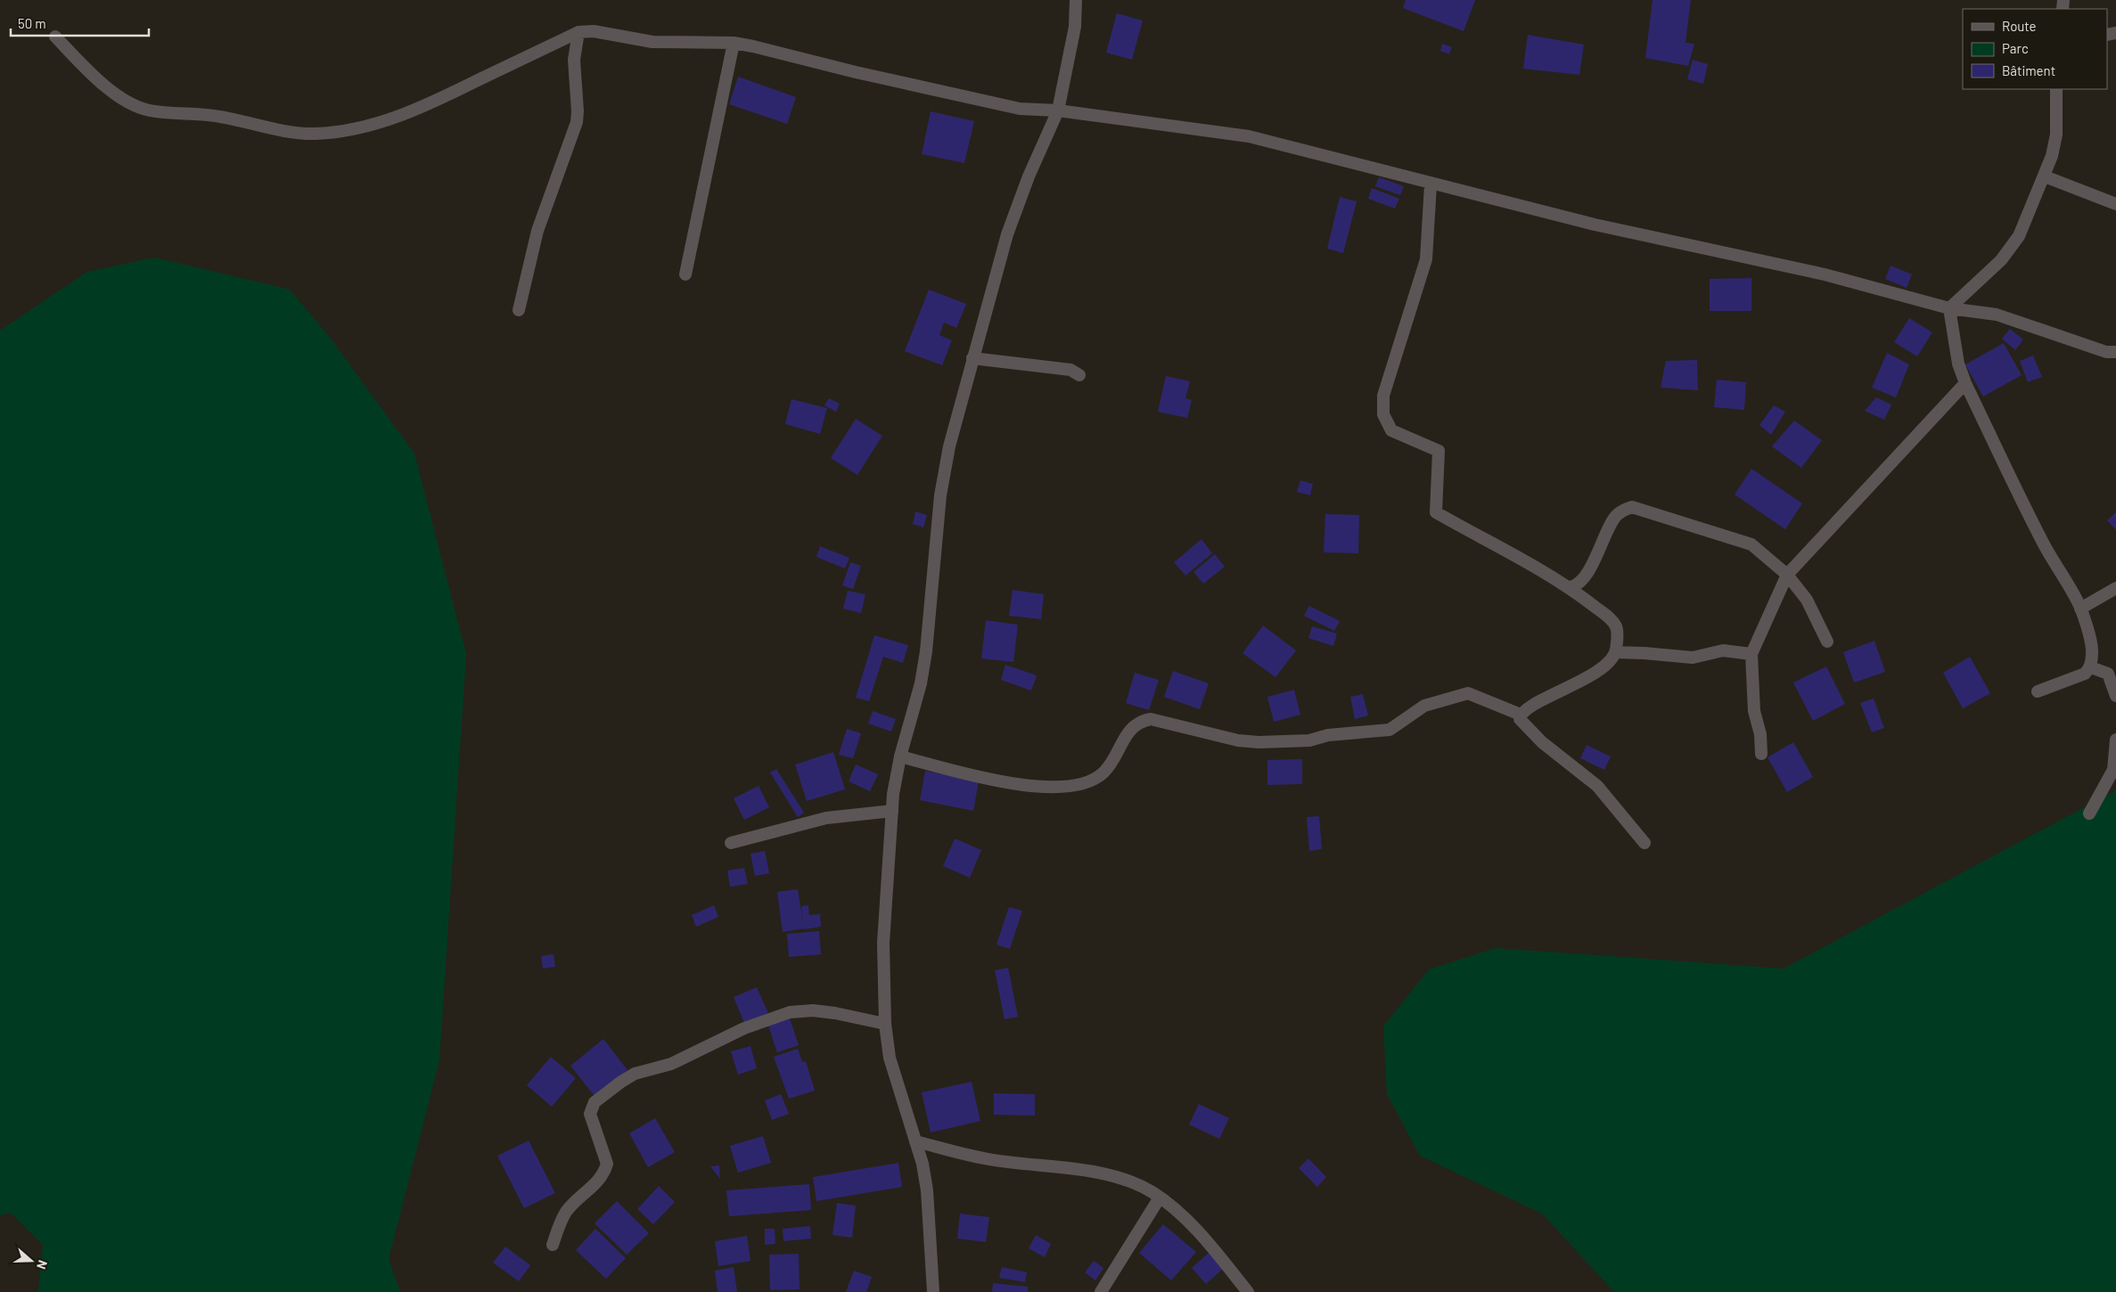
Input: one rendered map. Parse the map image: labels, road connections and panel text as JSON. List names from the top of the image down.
{
  "legend": ["Route", "Parc", "Bâtiment"],
  "scale_bar": "50 m",
  "north": "right"
}
